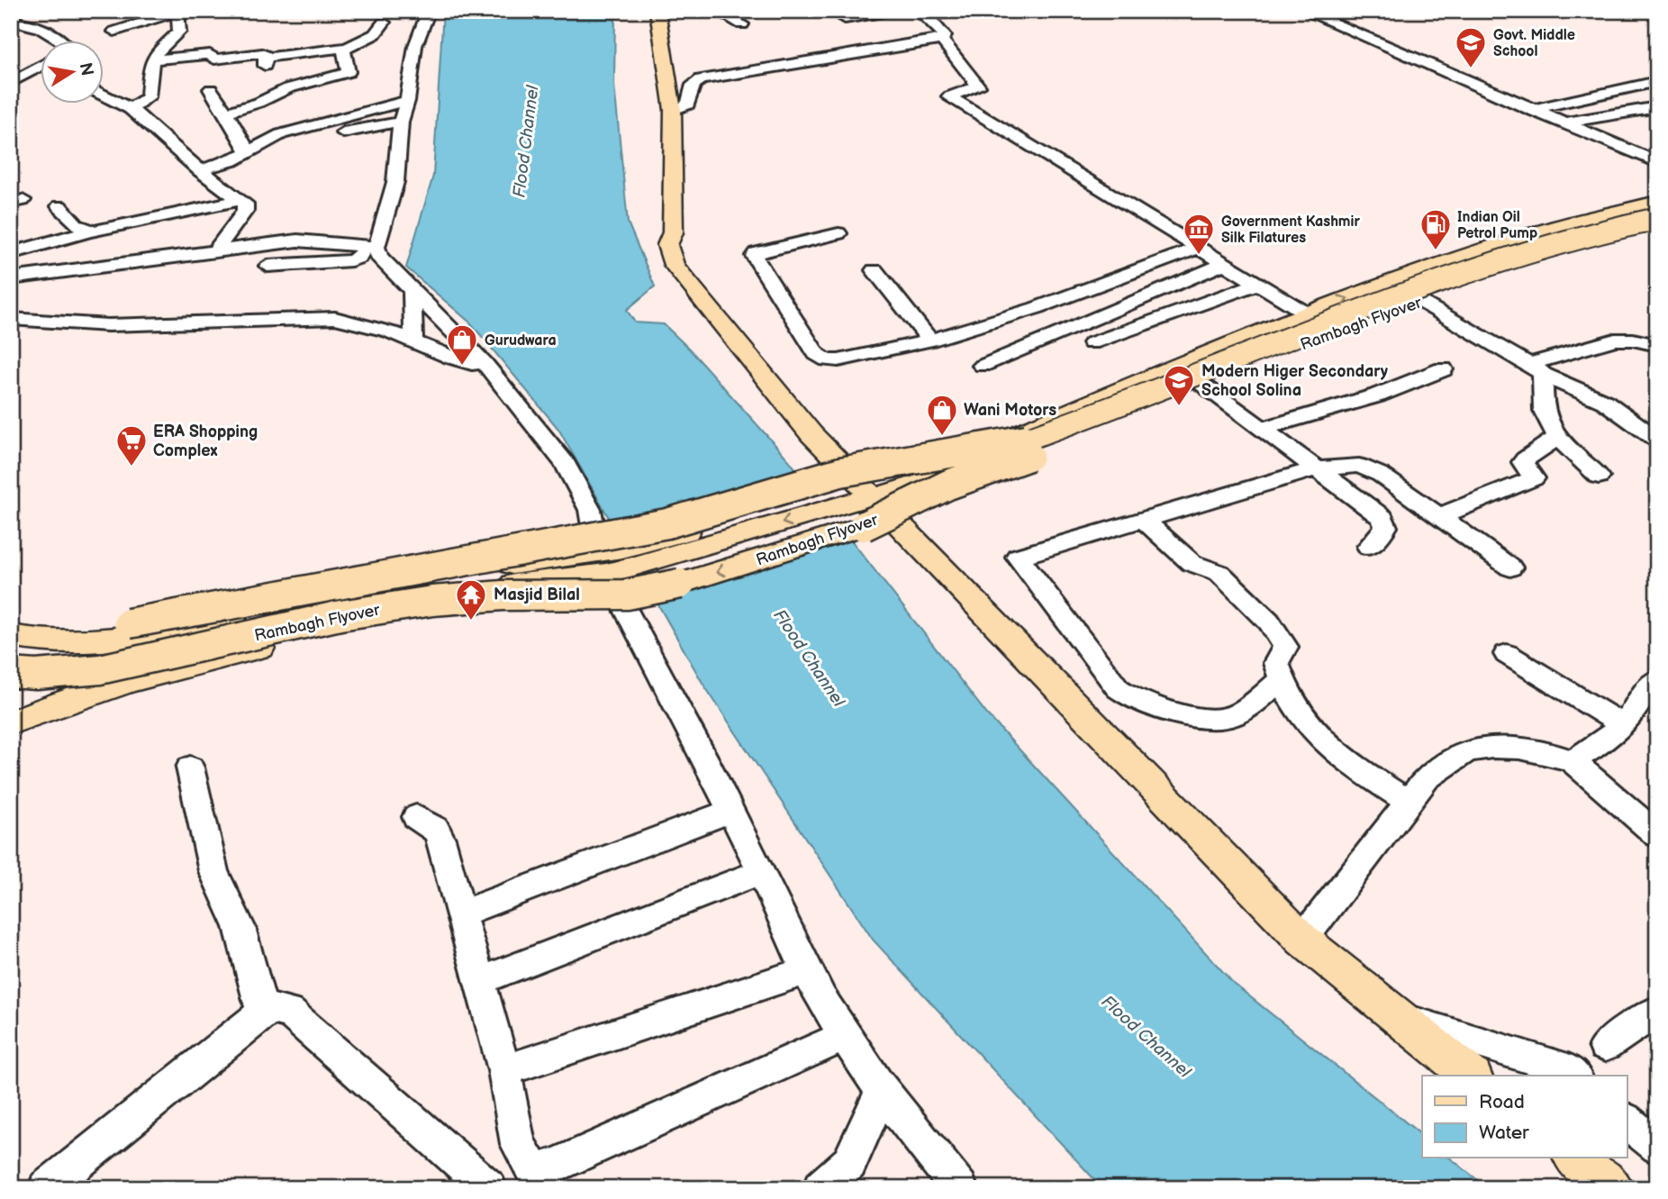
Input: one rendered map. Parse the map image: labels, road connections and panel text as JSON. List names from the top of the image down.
{
  "streets": {
    "main road": ["Rambagh Flyover"]
  },
  "water": ["Flood Channel"],
  "places": {
    "school or university": ["Govt. Middle School", "Modern Higer Secondary School Solina"],
    "fuel station": ["Indian Oil Petrol Pump"],
    "museum": ["Government Kashmir Silk Filatures"],
    "shop": ["Gurudwara", "Wani Motors"],
    "supermarket": ["ERA Shopping Complex"],
    "temple": ["Masjid Bilal"]
  },
  "legend": ["Road", "Water"],
  "north": "right"
}
